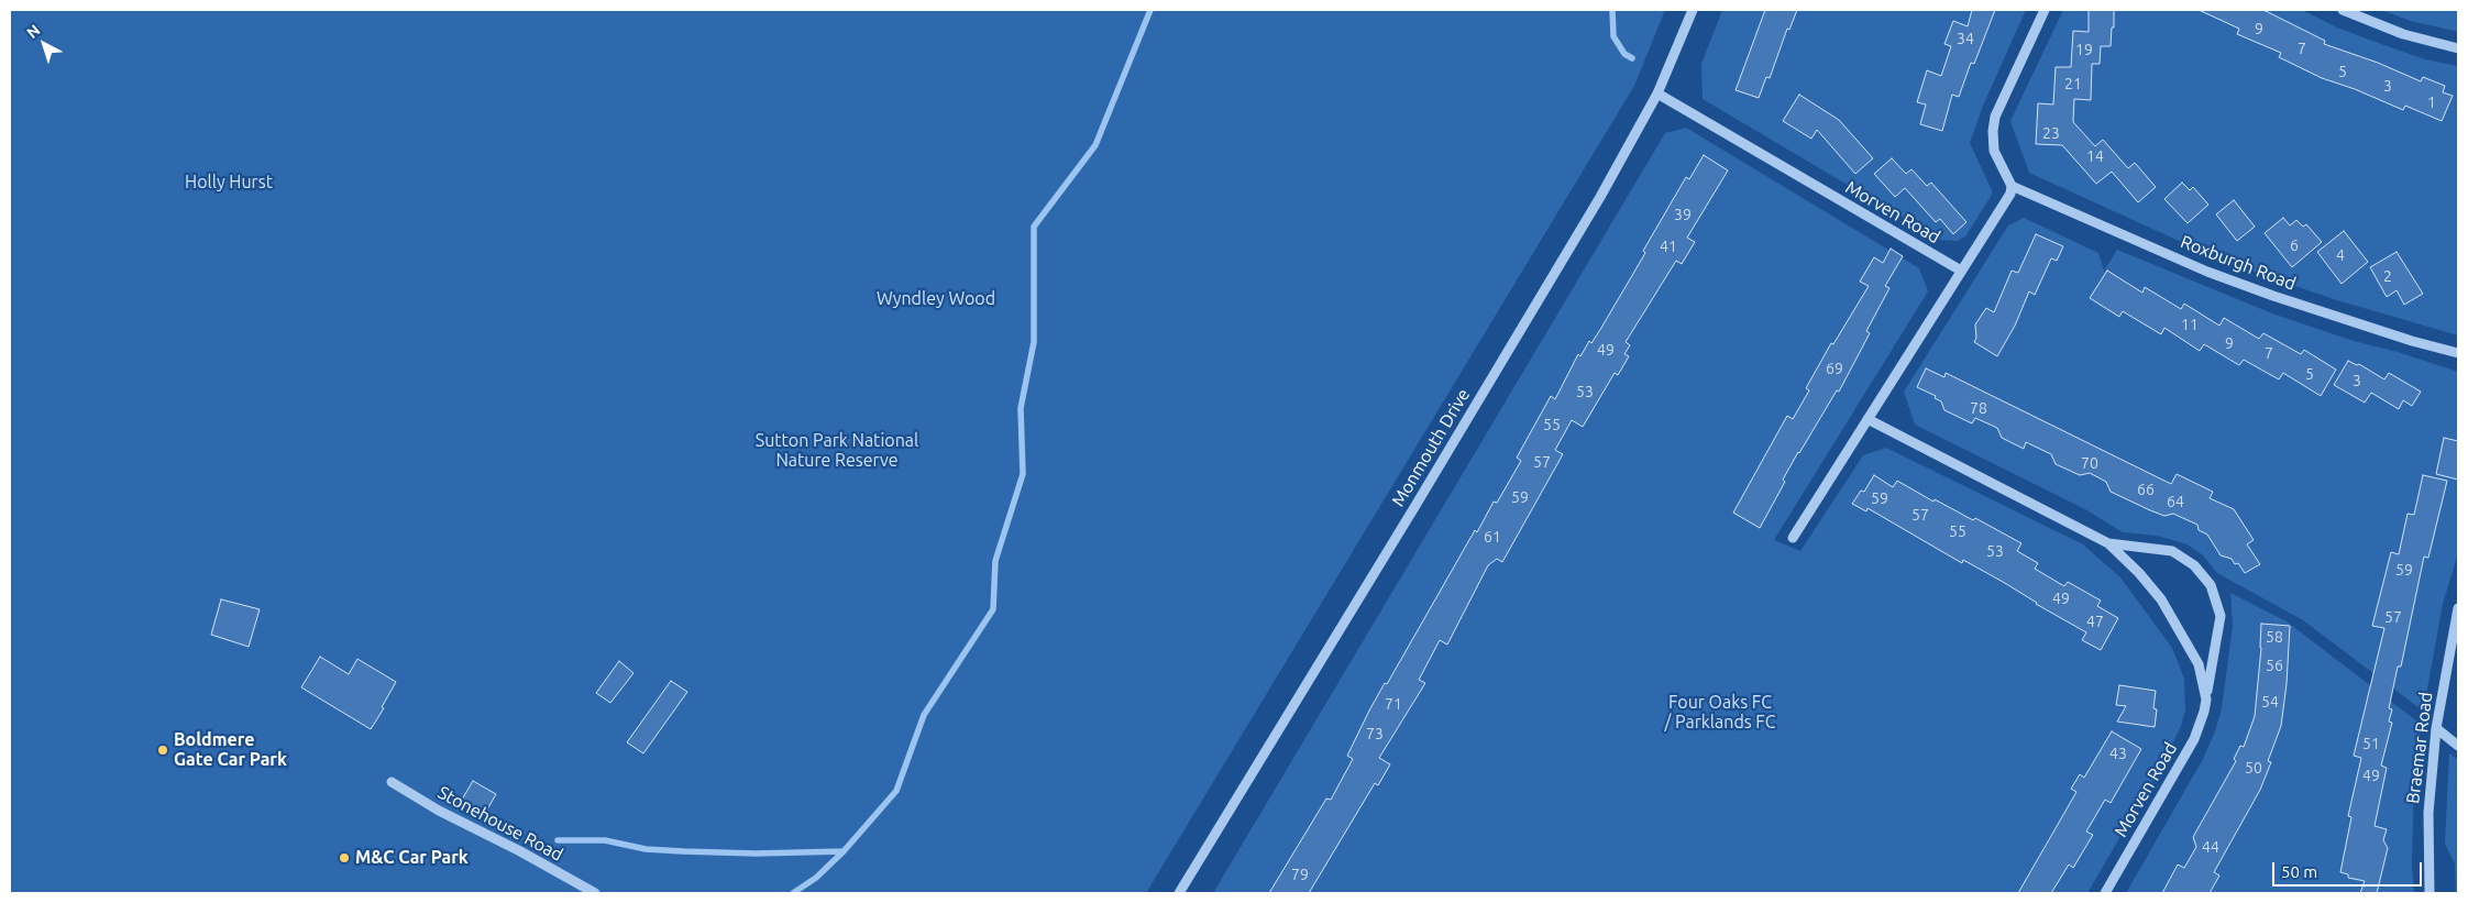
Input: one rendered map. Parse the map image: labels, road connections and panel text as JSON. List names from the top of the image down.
{
  "streets": {
    "street": [
      "Morven Road",
      "Roxburgh Road",
      "Monmouth Drive",
      "Braemar Road",
      "Stonehouse Road"
    ]
  },
  "crossings": [
    ["Morven Road", "Monmouth Drive"]
  ],
  "parks": [
    "Holly Hurst",
    "Wyndley Wood",
    "Sutton Park National Nature Reserve",
    "Four Oaks FC / Parklands FC"
  ],
  "places": ["Boldmere Gate Car Park", "M&C Car Park"],
  "house_numbers": [
    "9",
    "34",
    "7",
    "19",
    "5",
    "21",
    "3",
    "1",
    "23",
    "14",
    "39",
    "6",
    "41",
    "4",
    "2",
    "11",
    "9",
    "49",
    "7",
    "69",
    "5",
    "3",
    "53",
    "78",
    "55",
    "57",
    "70",
    "66",
    "59",
    "59",
    "64",
    "57",
    "55",
    "61",
    "53",
    "59",
    "49",
    "57",
    "47",
    "58",
    "56",
    "54",
    "71",
    "73",
    "51",
    "43",
    "50",
    "49",
    "44",
    "79"
  ],
  "scale_bar": "50 m",
  "north": "top left"
}
